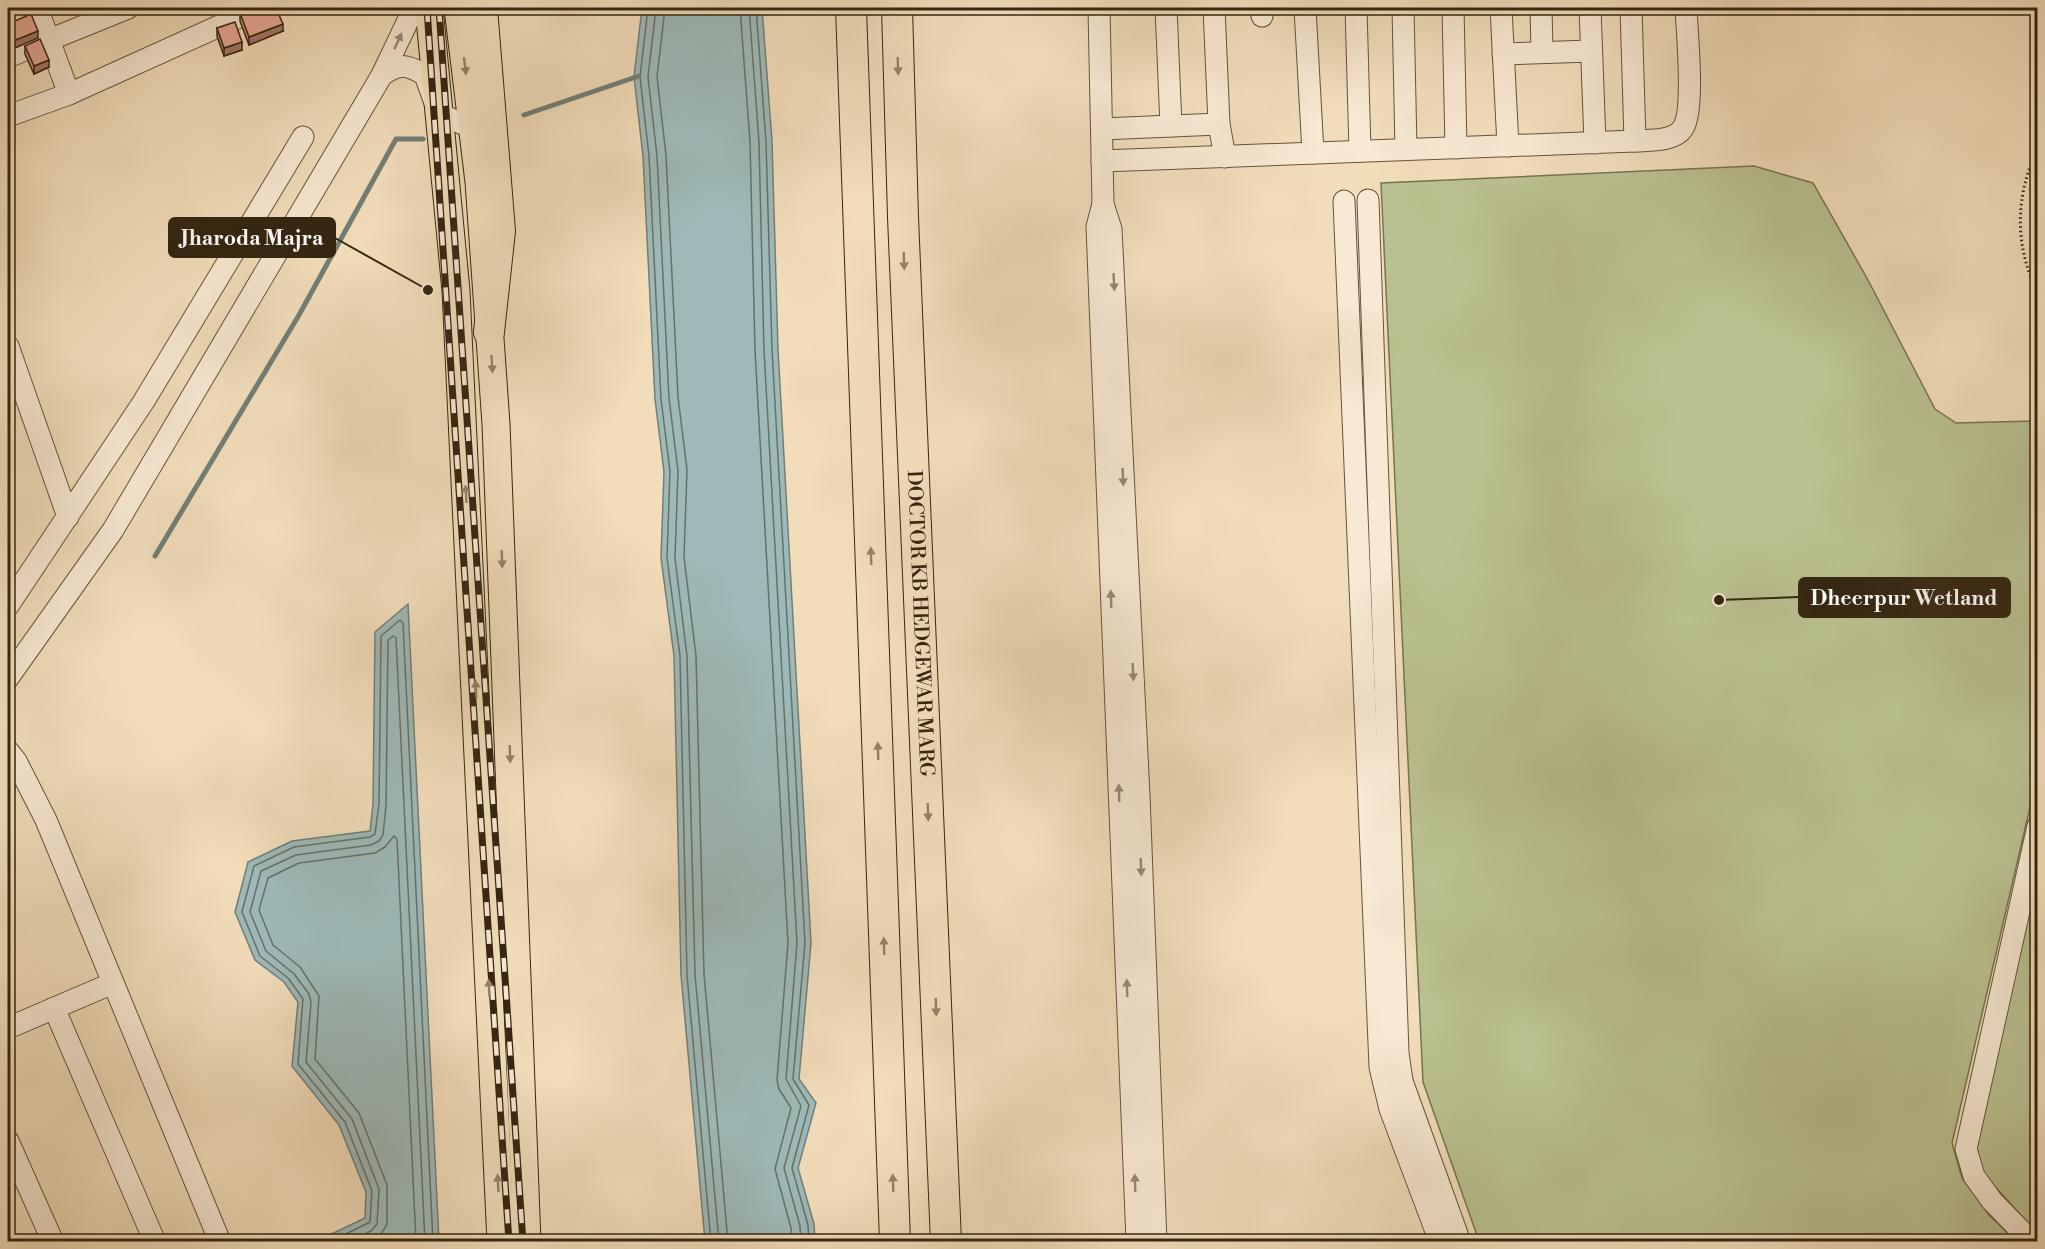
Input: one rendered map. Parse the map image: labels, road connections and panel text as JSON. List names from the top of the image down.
{
  "streets": {
    "highway": ["DOCTOR KB HEDGEWAR MARG"]
  },
  "places": ["Jharoda Majra", "Dheerpur Wetland"]
}
